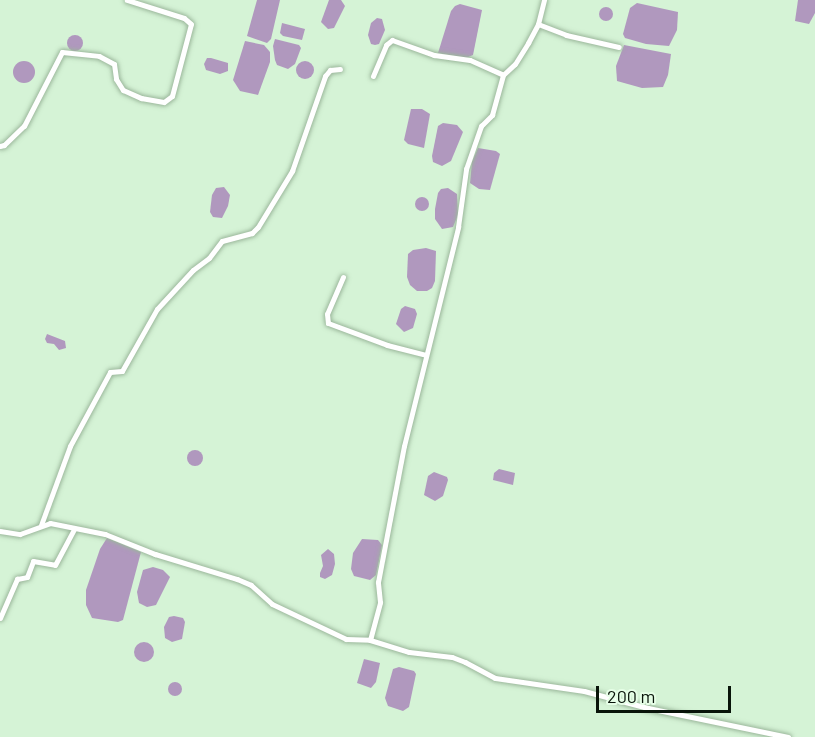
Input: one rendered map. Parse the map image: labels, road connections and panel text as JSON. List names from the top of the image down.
{
  "scale_bar": "200 m"
}
